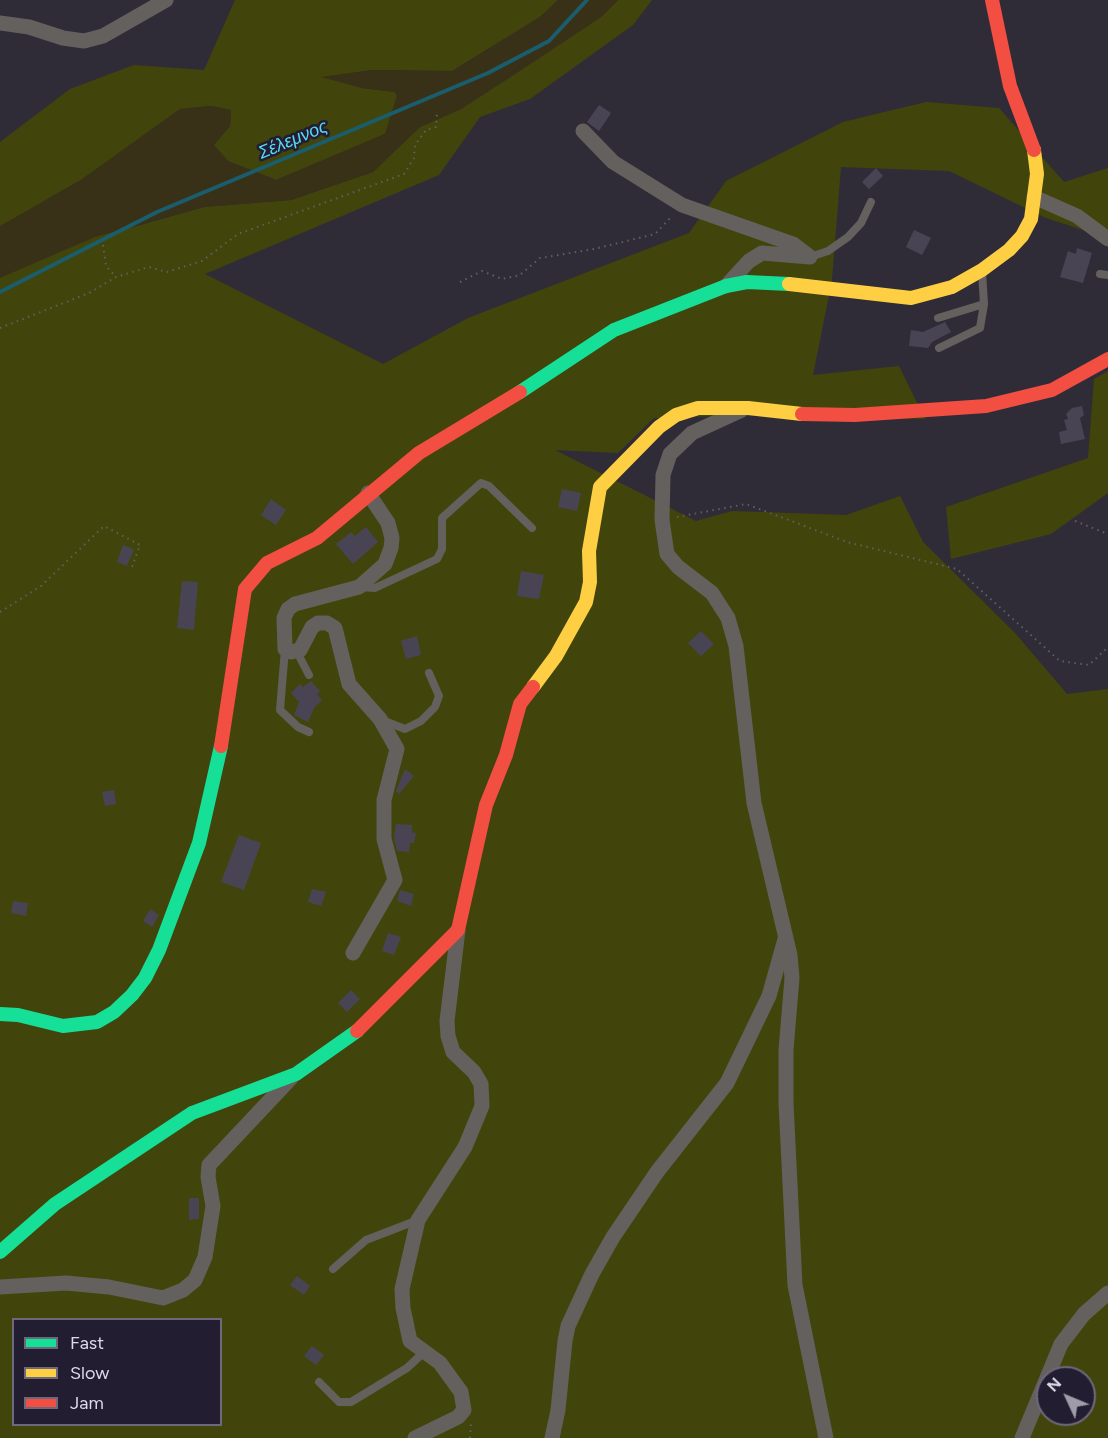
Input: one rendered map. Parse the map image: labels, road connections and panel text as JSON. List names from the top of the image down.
{
  "water": ["Σέλεμνος"],
  "legend": ["Fast", "Slow", "Jam"],
  "north": "top left"
}
